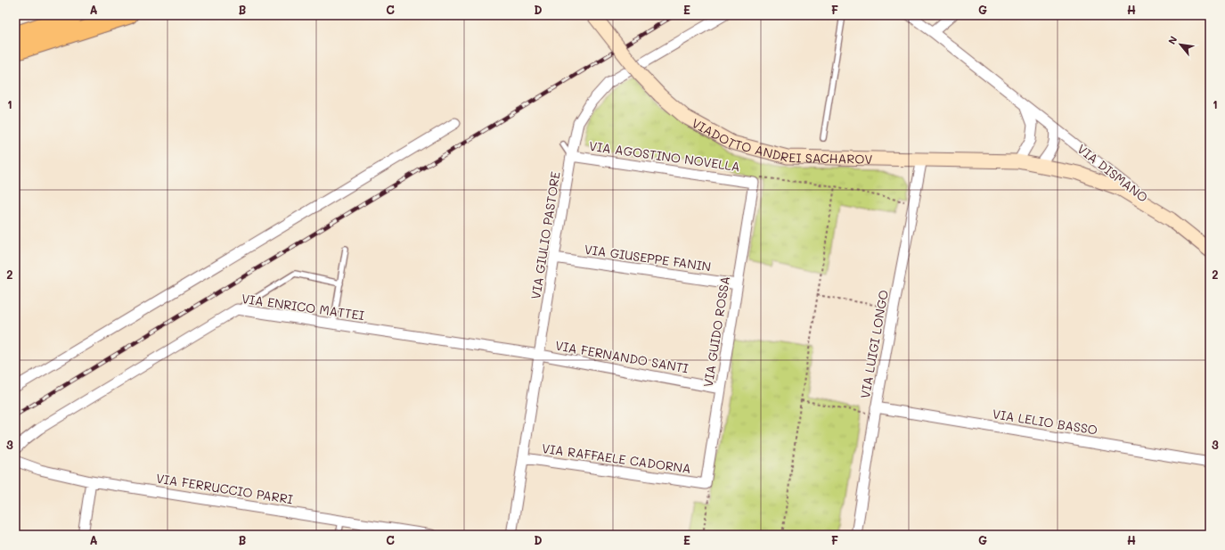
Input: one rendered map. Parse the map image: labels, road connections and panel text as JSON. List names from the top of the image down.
{
  "streets": {
    "main road": ["VIADOTTO ANDREI SACHAROV", "VIA DISMANO"],
    "street": [
      "VIA AGOSTINO NOVELLA",
      "VIA GIULIO PASTORE",
      "VIA GIUSEPPE FANIN",
      "VIA ENRICO MATTEI",
      "VIA GUIDO ROSSA",
      "VIA LUIGI LONGO",
      "VIA FERNANDO SANTI",
      "VIA LELIO BASSO",
      "VIA RAFFAELE CADORNA",
      "VIA FERRUCCIO PARRI"
    ]
  },
  "crossings": [
    ["VIADOTTO ANDREI SACHAROV", "VIA DISMANO"],
    ["VIADOTTO ANDREI SACHAROV", "VIA LUIGI LONGO"],
    ["VIA AGOSTINO NOVELLA", "VIA GIULIO PASTORE"],
    ["VIA AGOSTINO NOVELLA", "VIA GUIDO ROSSA"],
    ["VIA GIULIO PASTORE", "VIA GIUSEPPE FANIN"],
    ["VIA GIULIO PASTORE", "VIA ENRICO MATTEI"],
    ["VIA GIULIO PASTORE", "VIA FERNANDO SANTI"],
    ["VIA GIULIO PASTORE", "VIA RAFFAELE CADORNA"],
    ["VIA GIUSEPPE FANIN", "VIA GUIDO ROSSA"],
    ["VIA ENRICO MATTEI", "VIA FERNANDO SANTI"],
    ["VIA GUIDO ROSSA", "VIA FERNANDO SANTI"],
    ["VIA GUIDO ROSSA", "VIA RAFFAELE CADORNA"],
    ["VIA LUIGI LONGO", "VIA LELIO BASSO"]
  ],
  "north": "top left",
  "grid": {
    "columns": [
      "A",
      "B",
      "C",
      "D",
      "E",
      "F",
      "G",
      "H"
    ],
    "rows": ["1", "2", "3"]
  }
}
